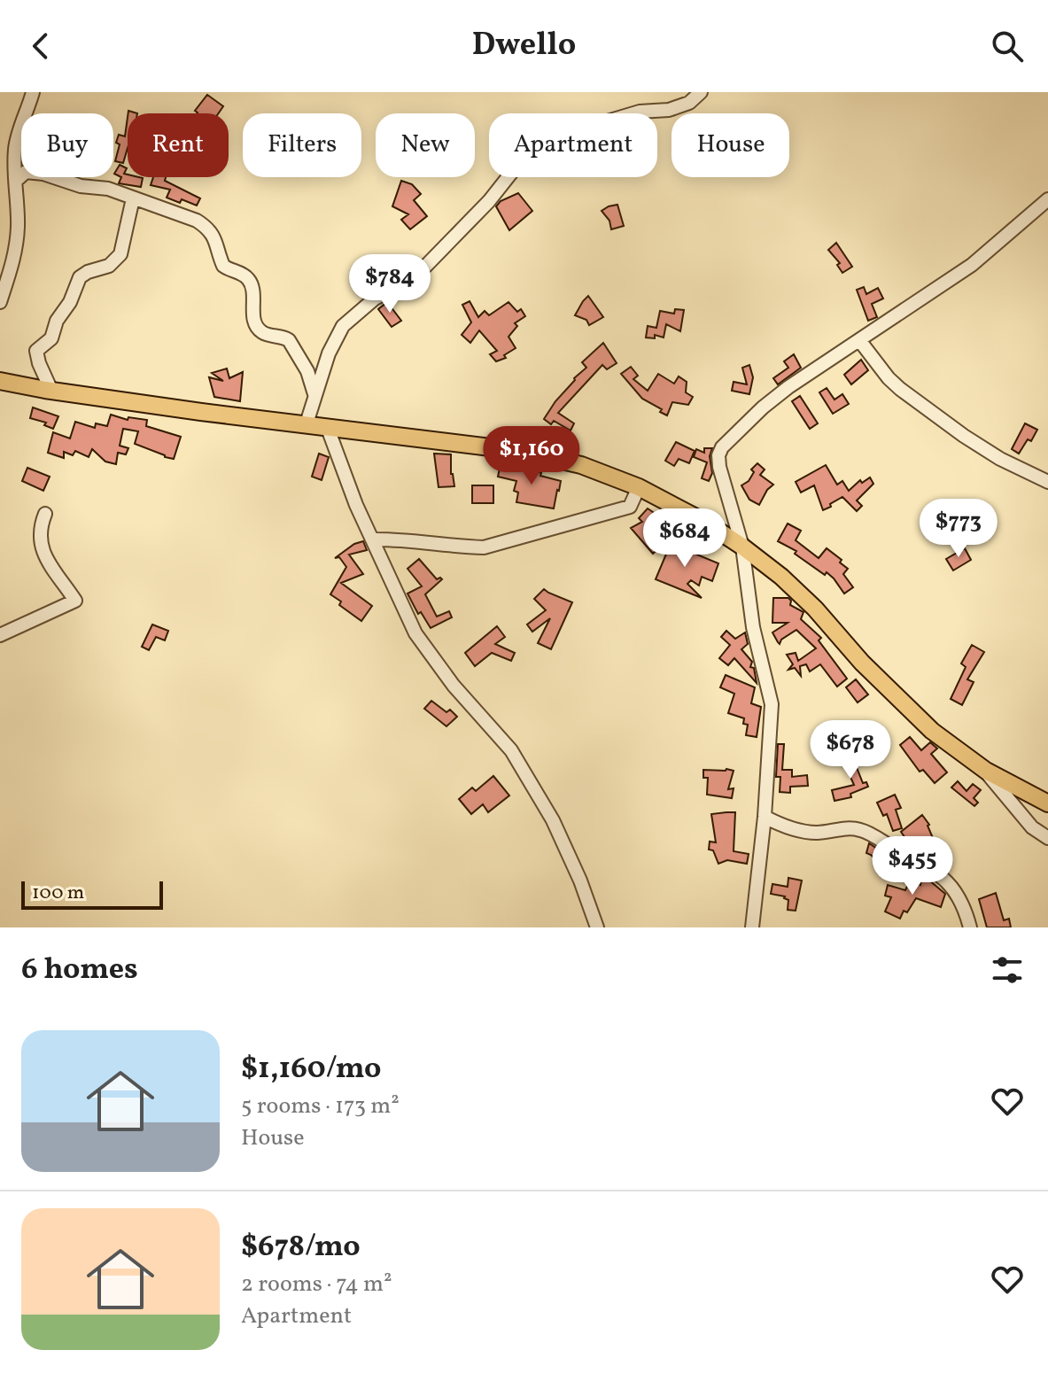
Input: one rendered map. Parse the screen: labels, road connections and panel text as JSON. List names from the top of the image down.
{
  "scale_bar": "100 m",
  "page": {
    "header": "Dwello",
    "chip": [
      "Buy",
      "Rent",
      "Filters",
      "New",
      "Apartment",
      "House"
    ],
    "price": [
      "$784",
      "$1,160",
      "$773",
      "$684",
      "$678",
      "$455"
    ],
    "scale": "100 m",
    "heading": "6 homes",
    "list": [
      {
        "name": "$1,160/mo",
        "note": "5 rooms · 173 m² · House"
      },
      {
        "name": "$678/mo",
        "note": "2 rooms · 74 m² · Apartment"
      }
    ]
  }
}
